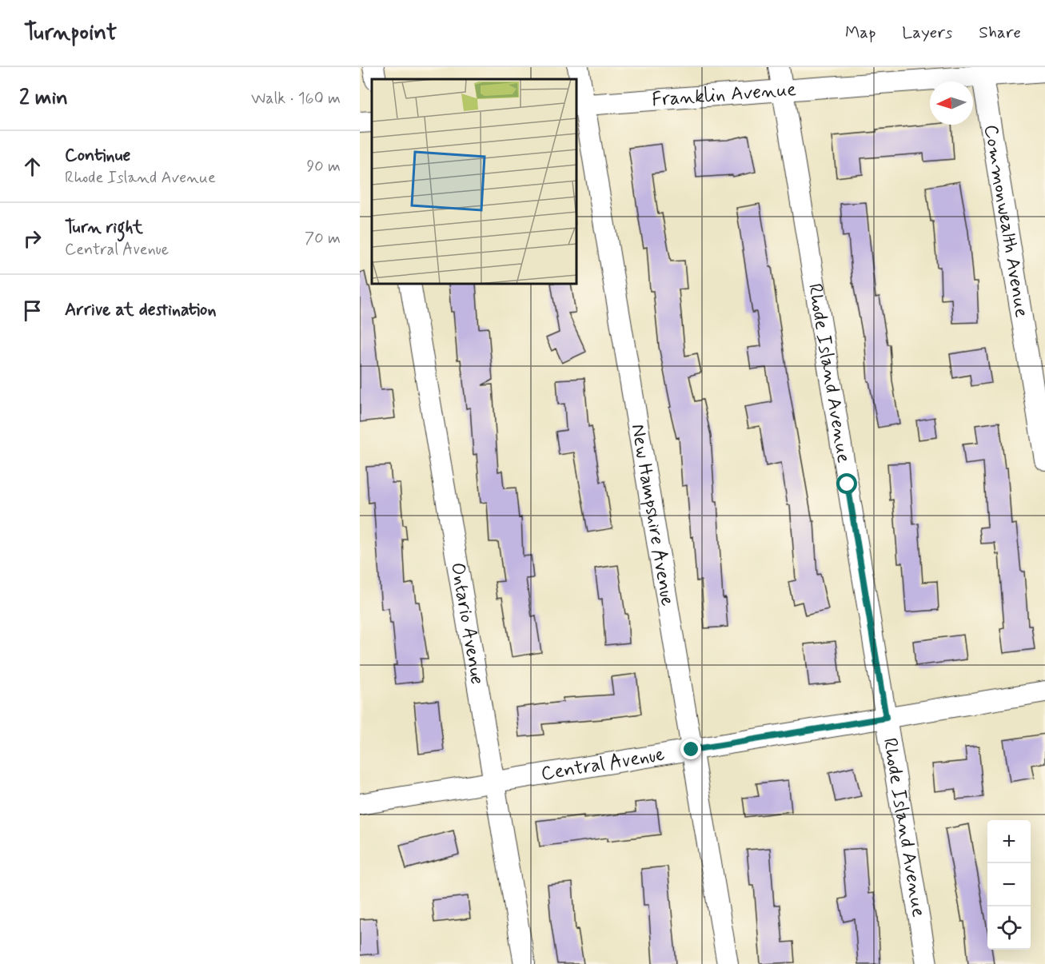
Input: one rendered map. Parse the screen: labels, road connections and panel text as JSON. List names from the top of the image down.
{
  "streets": {
    "street": [
      "Franklin Avenue",
      "Commonwealth Avenue",
      "Rhode Island Avenue",
      "New Hampshire Avenue",
      "Ontario Avenue",
      "Central Avenue"
    ]
  },
  "crossings": [
    ["Franklin Avenue", "Commonwealth Avenue"],
    ["Franklin Avenue", "Rhode Island Avenue"],
    ["Franklin Avenue", "New Hampshire Avenue"],
    ["Rhode Island Avenue", "Central Avenue"],
    ["New Hampshire Avenue", "Central Avenue"],
    ["Ontario Avenue", "Central Avenue"]
  ],
  "north": "left",
  "page": {
    "header": "Turnpoint",
    "nav": ["Map", "Layers", "Share"],
    "heading": ["2 min", "Walk · 160 m"],
    "list": [
      ["Continue", "Rhode Island Avenue", "90 m"],
      ["Turn right", "Central Avenue", "70 m"],
      "Arrive at destination"
    ],
    "map_buttons": ["+", "−"]
  }
}
